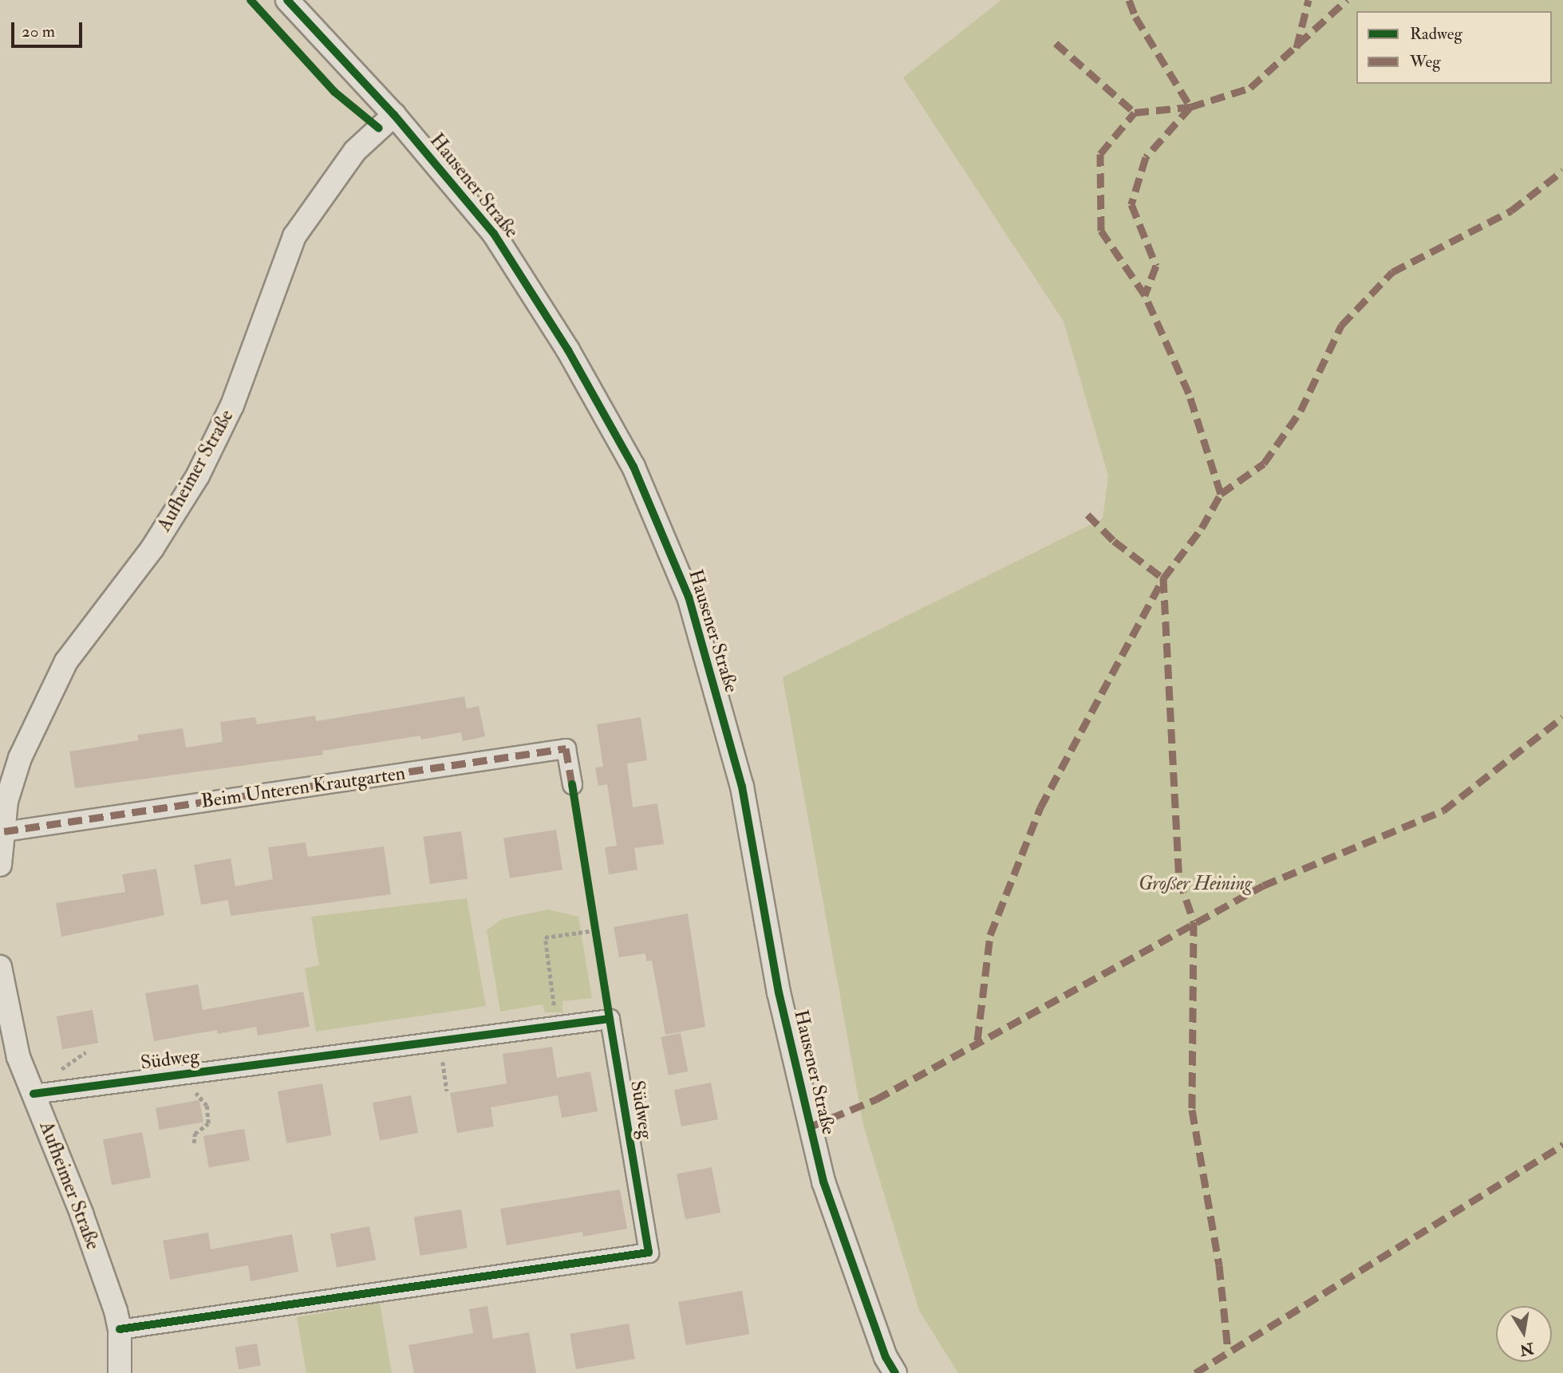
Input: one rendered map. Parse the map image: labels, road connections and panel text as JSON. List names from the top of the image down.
{
  "streets": {
    "street": [
      "Hausener Straße",
      "Aufheimer Straße",
      "Beim Unteren Krautgarten",
      "Südweg"
    ]
  },
  "crossings": [
    ["Hausener Straße", "Aufheimer Straße"],
    ["Aufheimer Straße", "Beim Unteren Krautgarten"],
    ["Aufheimer Straße", "Südweg"]
  ],
  "parks": ["Großer Heining"],
  "legend": ["Radweg", "Weg"],
  "scale_bar": "20 m",
  "north": "bottom"
}
